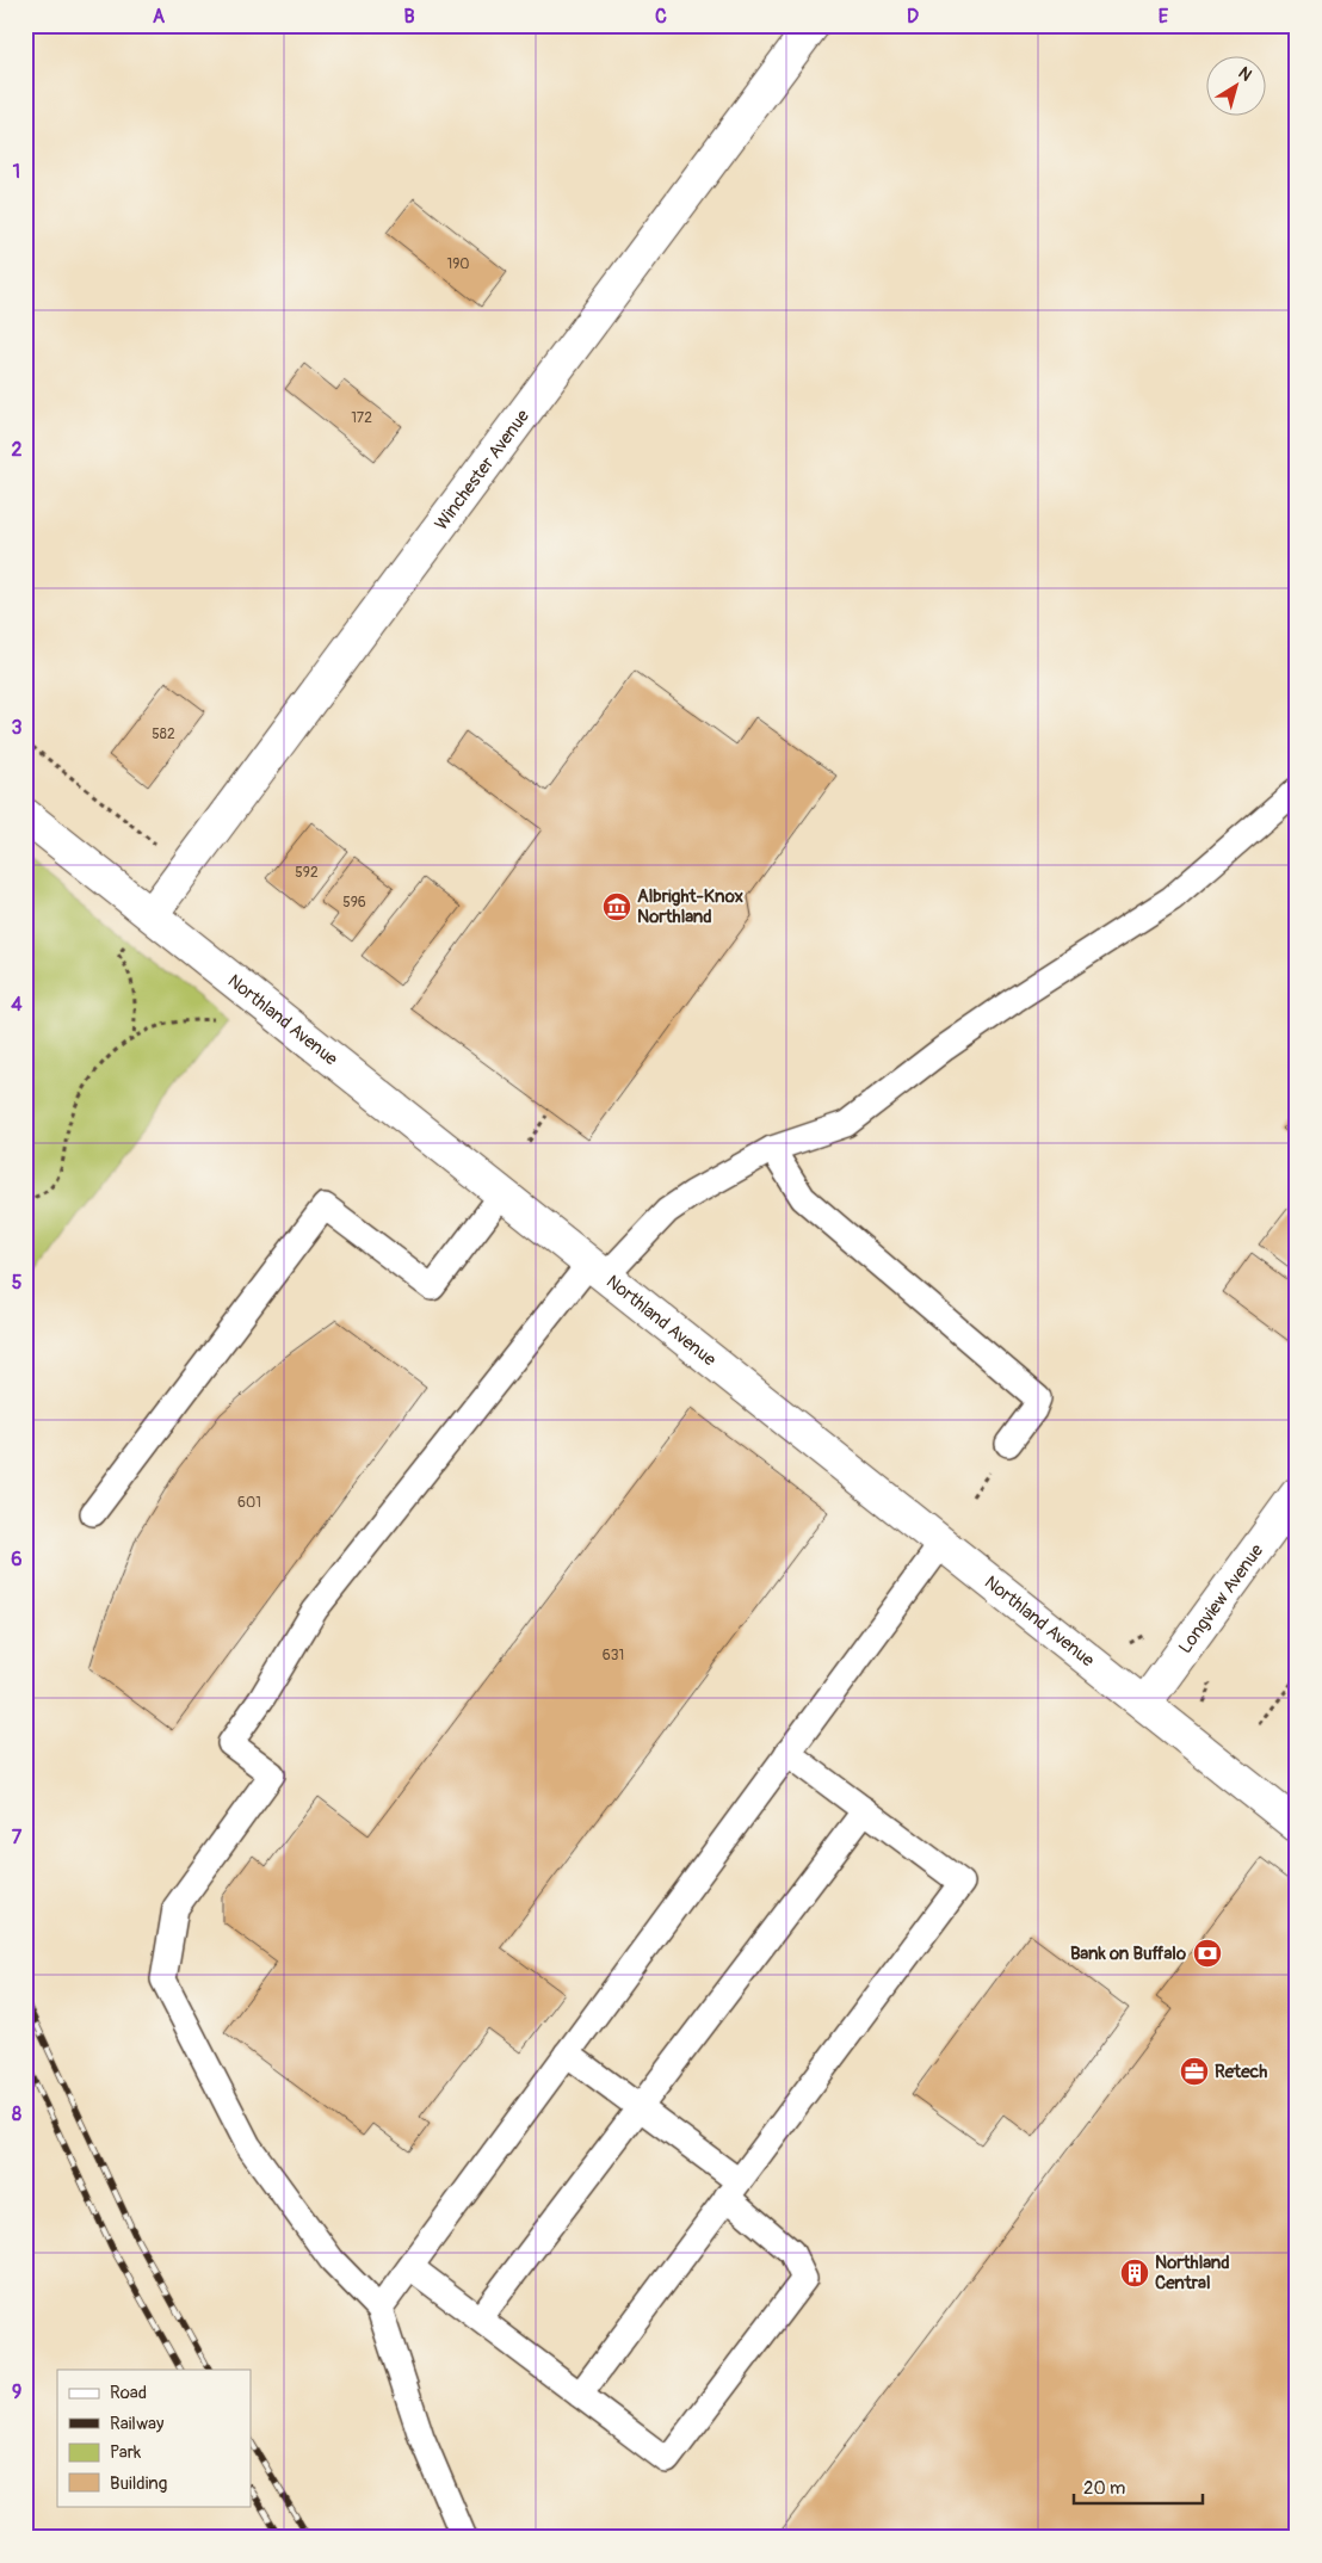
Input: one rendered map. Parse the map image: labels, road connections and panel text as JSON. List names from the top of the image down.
{
  "streets": {
    "street": ["Winchester Avenue", "Northland Avenue", "Longview Avenue"]
  },
  "crossings": [
    ["Winchester Avenue", "Northland Avenue"],
    ["Northland Avenue", "Longview Avenue"]
  ],
  "places": {
    "museum": ["Albright-Knox Northland"],
    "bank": ["Bank on Buffalo"],
    "office": ["Retech"],
    "building": ["Northland Central"]
  },
  "house_numbers": [
    "190",
    "172",
    "582",
    "592",
    "596",
    "601",
    "631"
  ],
  "legend": [
    "Road",
    "Railway",
    "Park",
    "Building"
  ],
  "scale_bar": "20 m",
  "north": "top right",
  "grid": {
    "columns": [
      "A",
      "B",
      "C",
      "D",
      "E"
    ],
    "rows": [
      "1",
      "2",
      "3",
      "4",
      "5",
      "6",
      "7",
      "8",
      "9"
    ]
  }
}
